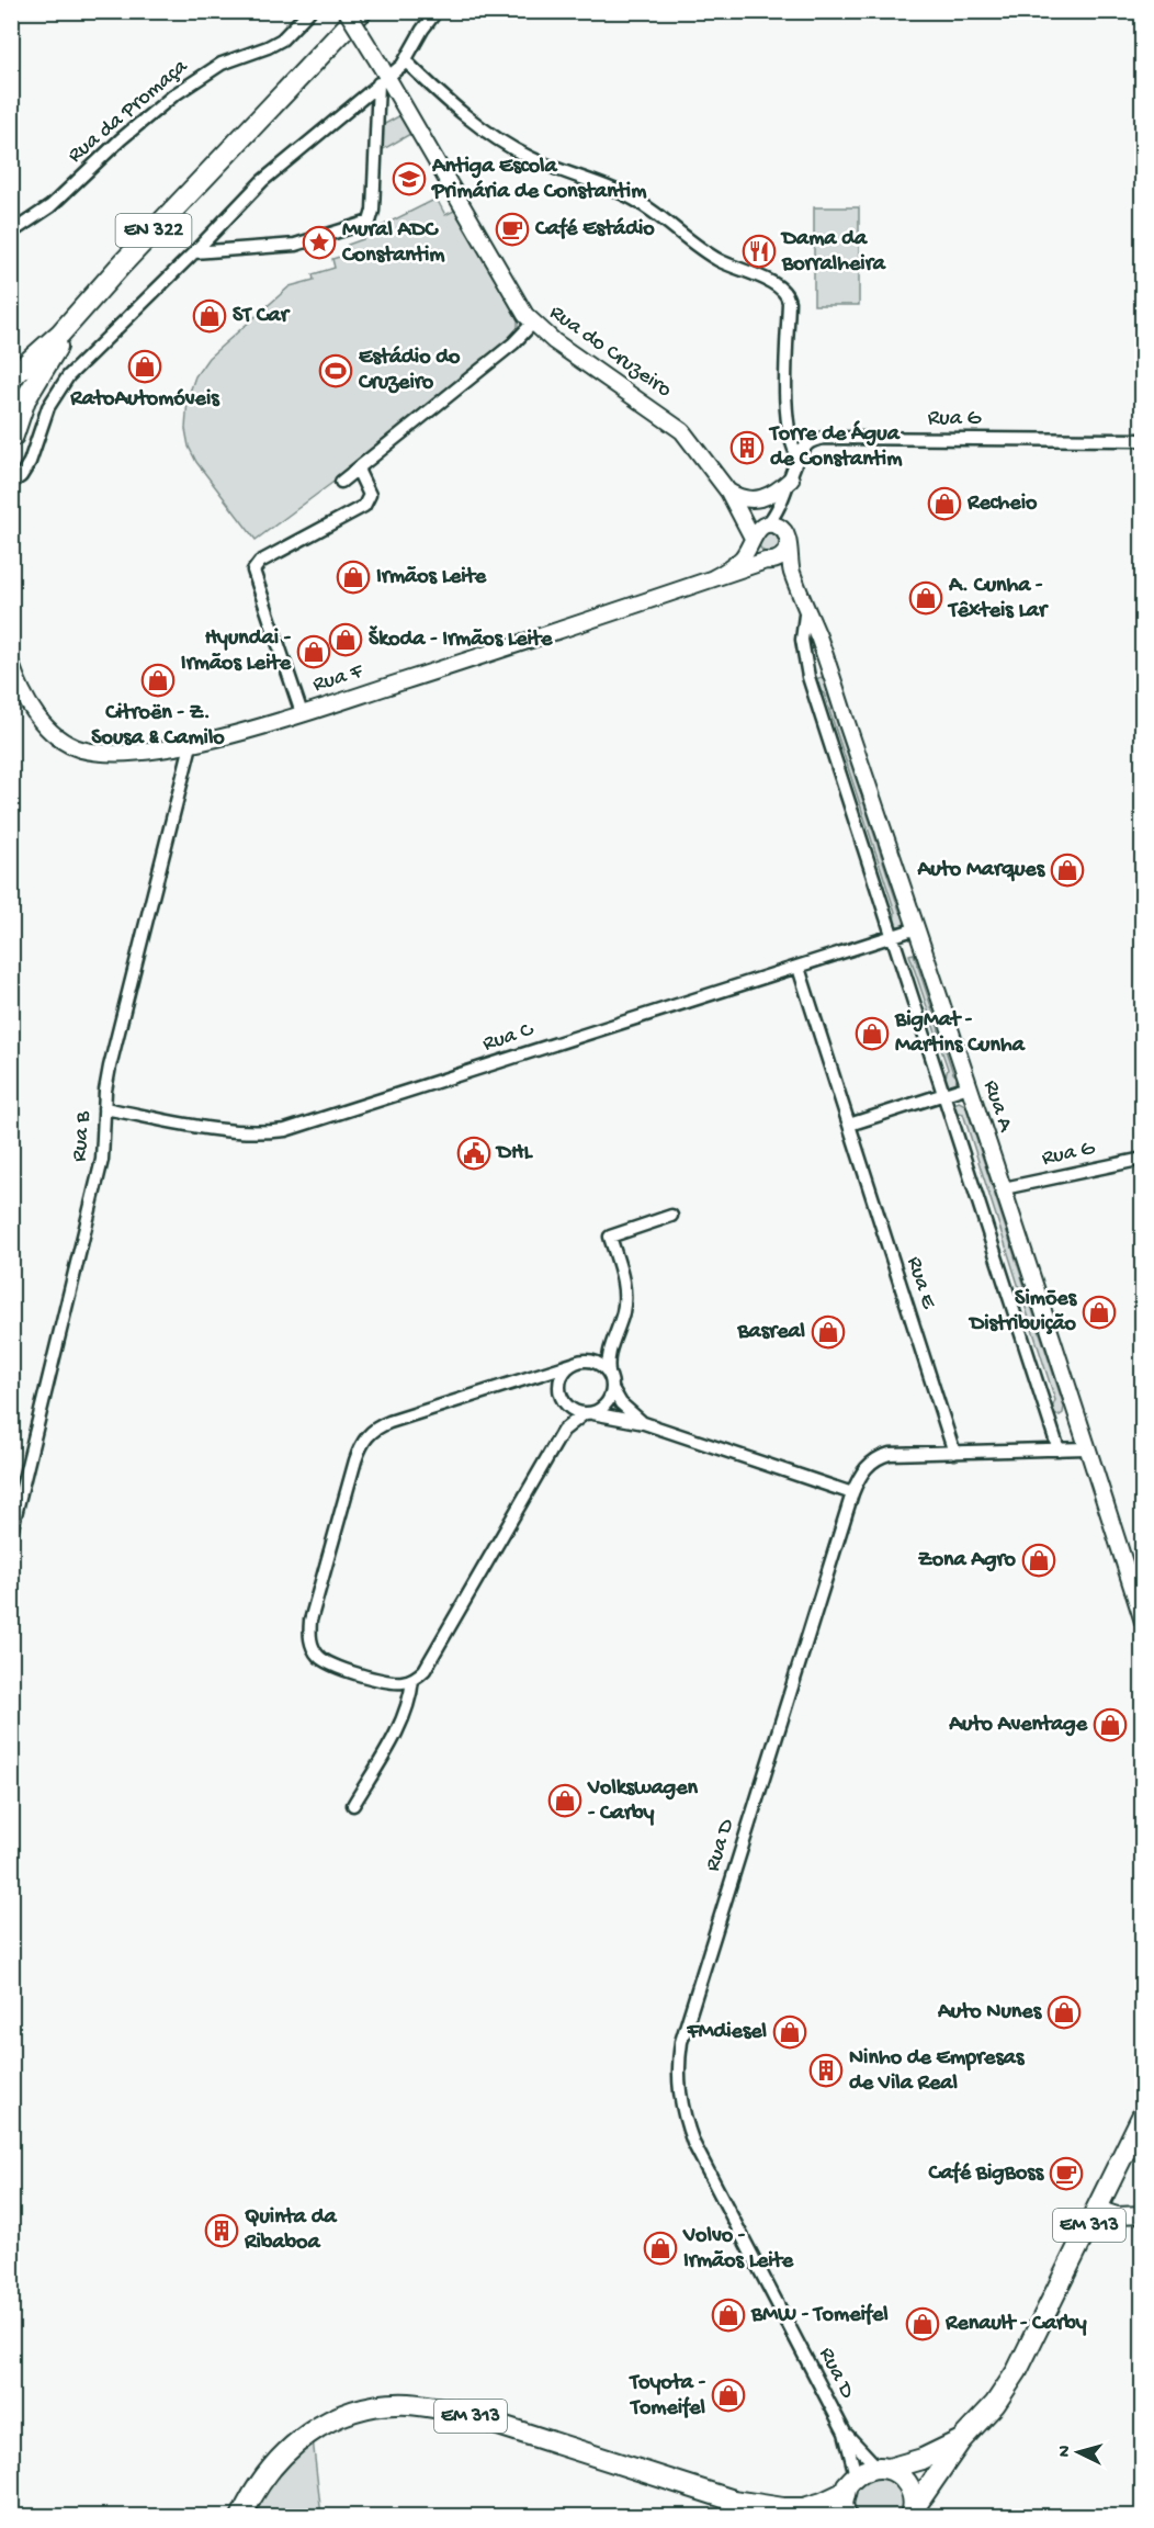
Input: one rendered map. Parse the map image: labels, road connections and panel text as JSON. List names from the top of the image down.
{
  "streets": {
    "main road": ["EN 322", "EM 313"],
    "street": [
      "Rua da Promaça",
      "Rua do Cruzeiro",
      "Rua G",
      "Rua F",
      "Rua C",
      "Rua A",
      "Rua B",
      "Rua E",
      "Rua D"
    ]
  },
  "crossings": [
    ["Rua G", "Rua A"],
    ["Rua F", "Rua B"],
    ["Rua C", "Rua A"],
    ["Rua C", "Rua B"],
    ["Rua C", "Rua E"],
    ["Rua A", "Rua D"],
    ["Rua E", "Rua D"]
  ],
  "places": {
    "school or university": ["Antiga Escola Primária de Constantim"],
    "cafe": ["Café Estádio", "Café BigBoss"],
    "place": ["Mural ADC Constantim"],
    "restaurant": ["Dama da Borralheira"],
    "shop": [
      "ST Car",
      "RatoAutomóveis",
      "Recheio",
      "Irmãos Leite",
      "A. Cunha - Têxteis Lar",
      "Škoda - Irmãos Leite",
      "Hyundai - Irmãos Leite",
      "Citroën - Z. Sousa & Camilo",
      "Auto Marques",
      "BigMat - Martins Cunha",
      "Simões Distribuição",
      "Basreal",
      "Zona Agro",
      "Auto Aventage",
      "Volkswagen - Carby",
      "Auto Nunes",
      "FMdiesel",
      "Volvo - Irmãos Leite",
      "BMW - Tomeifel",
      "Renault - Carby",
      "Toyota - Tomeifel"
    ],
    "sports": ["Estádio do Cruzeiro"],
    "building": ["Torre de Água de Constantim", "Ninho de Empresas de Vila Real", "Quinta da Ribaboa"],
    "public building": ["DHL"]
  },
  "north": "left"
}
